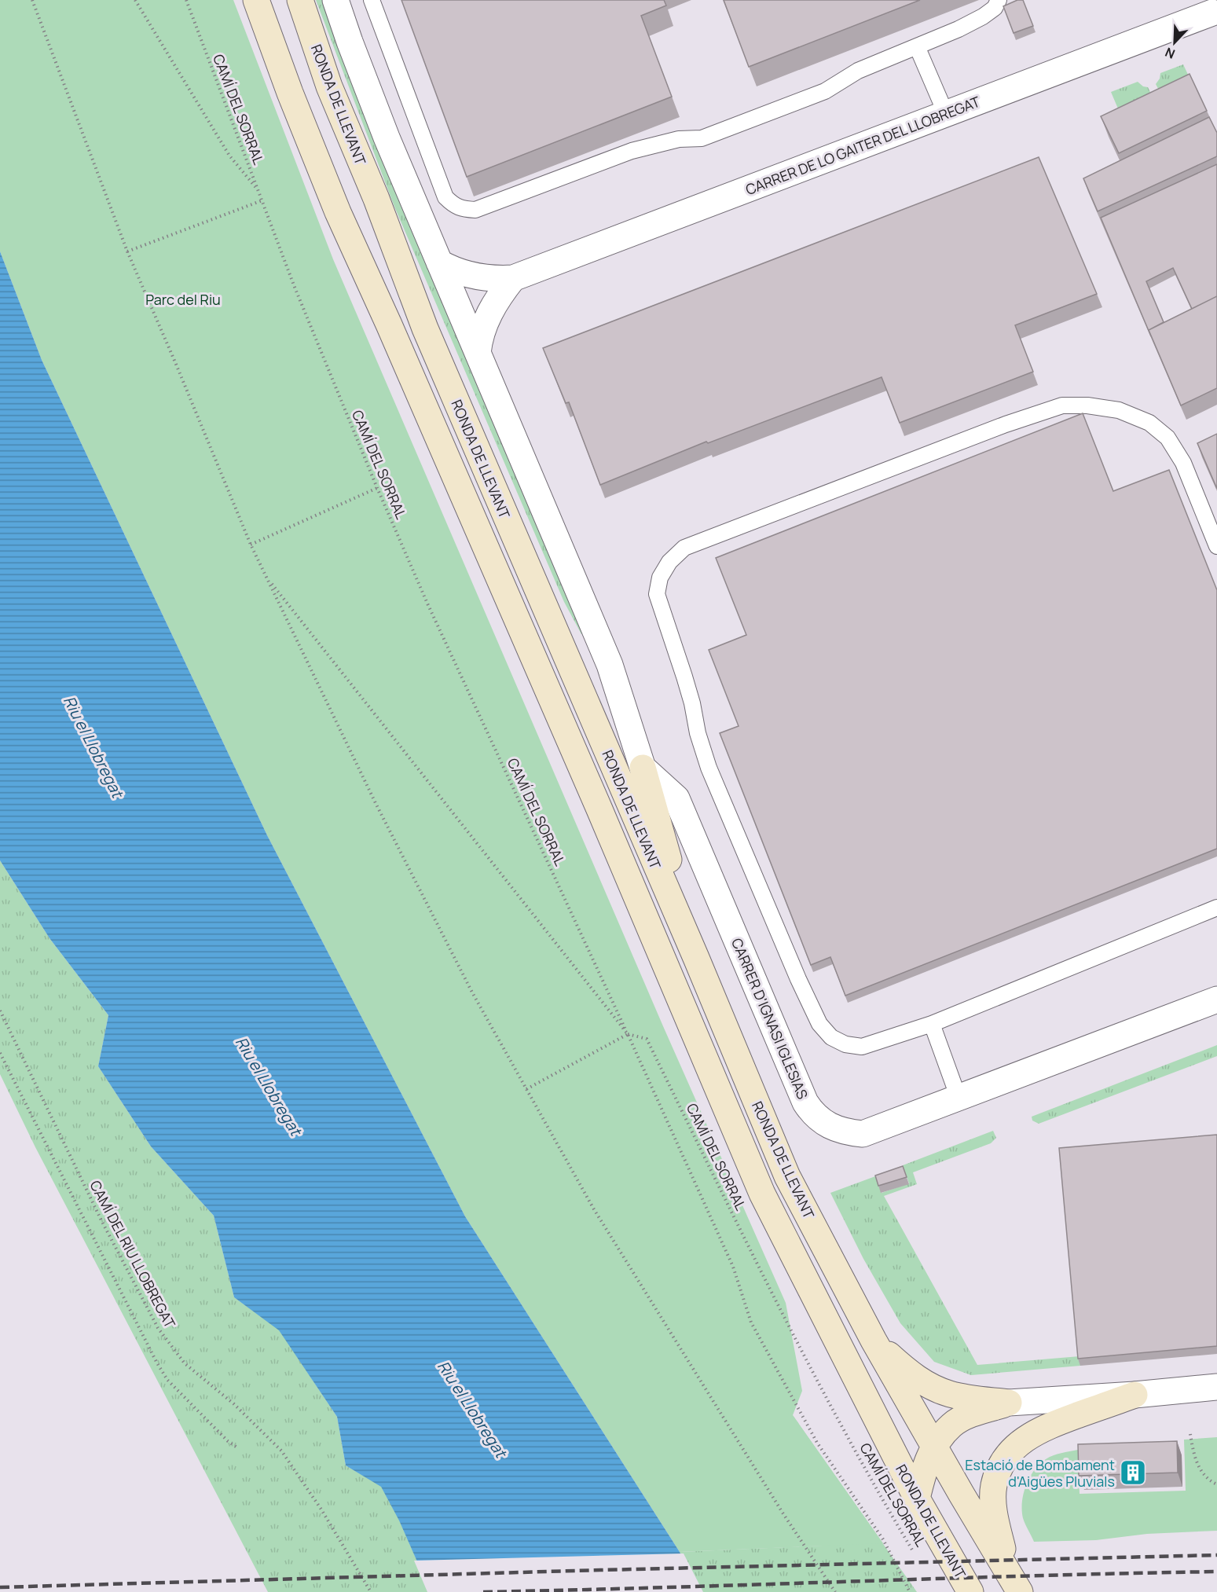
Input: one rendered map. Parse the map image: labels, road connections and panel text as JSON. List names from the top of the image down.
{
  "streets": {
    "main road": ["RONDA DE LLEVANT"],
    "street": ["CARRER DE LO GAITER DEL LLOBREGAT", "CARRER D'IGNASI IGLESIAS"],
    "path": ["CAMÍ DEL SORRAL", "CAMÍ DEL RIU LLOBREGAT"]
  },
  "crossings": [
    ["RONDA DE LLEVANT", "CARRER DE LO GAITER DEL LLOBREGAT"],
    ["RONDA DE LLEVANT", "CARRER D'IGNASI IGLESIAS"]
  ],
  "water": ["Riu el Llobregat"],
  "parks": ["Parc del Riu"],
  "places": {
    "building": ["Estació de Bombament d'Aigües Pluvials"]
  },
  "north": "bottom left"
}
